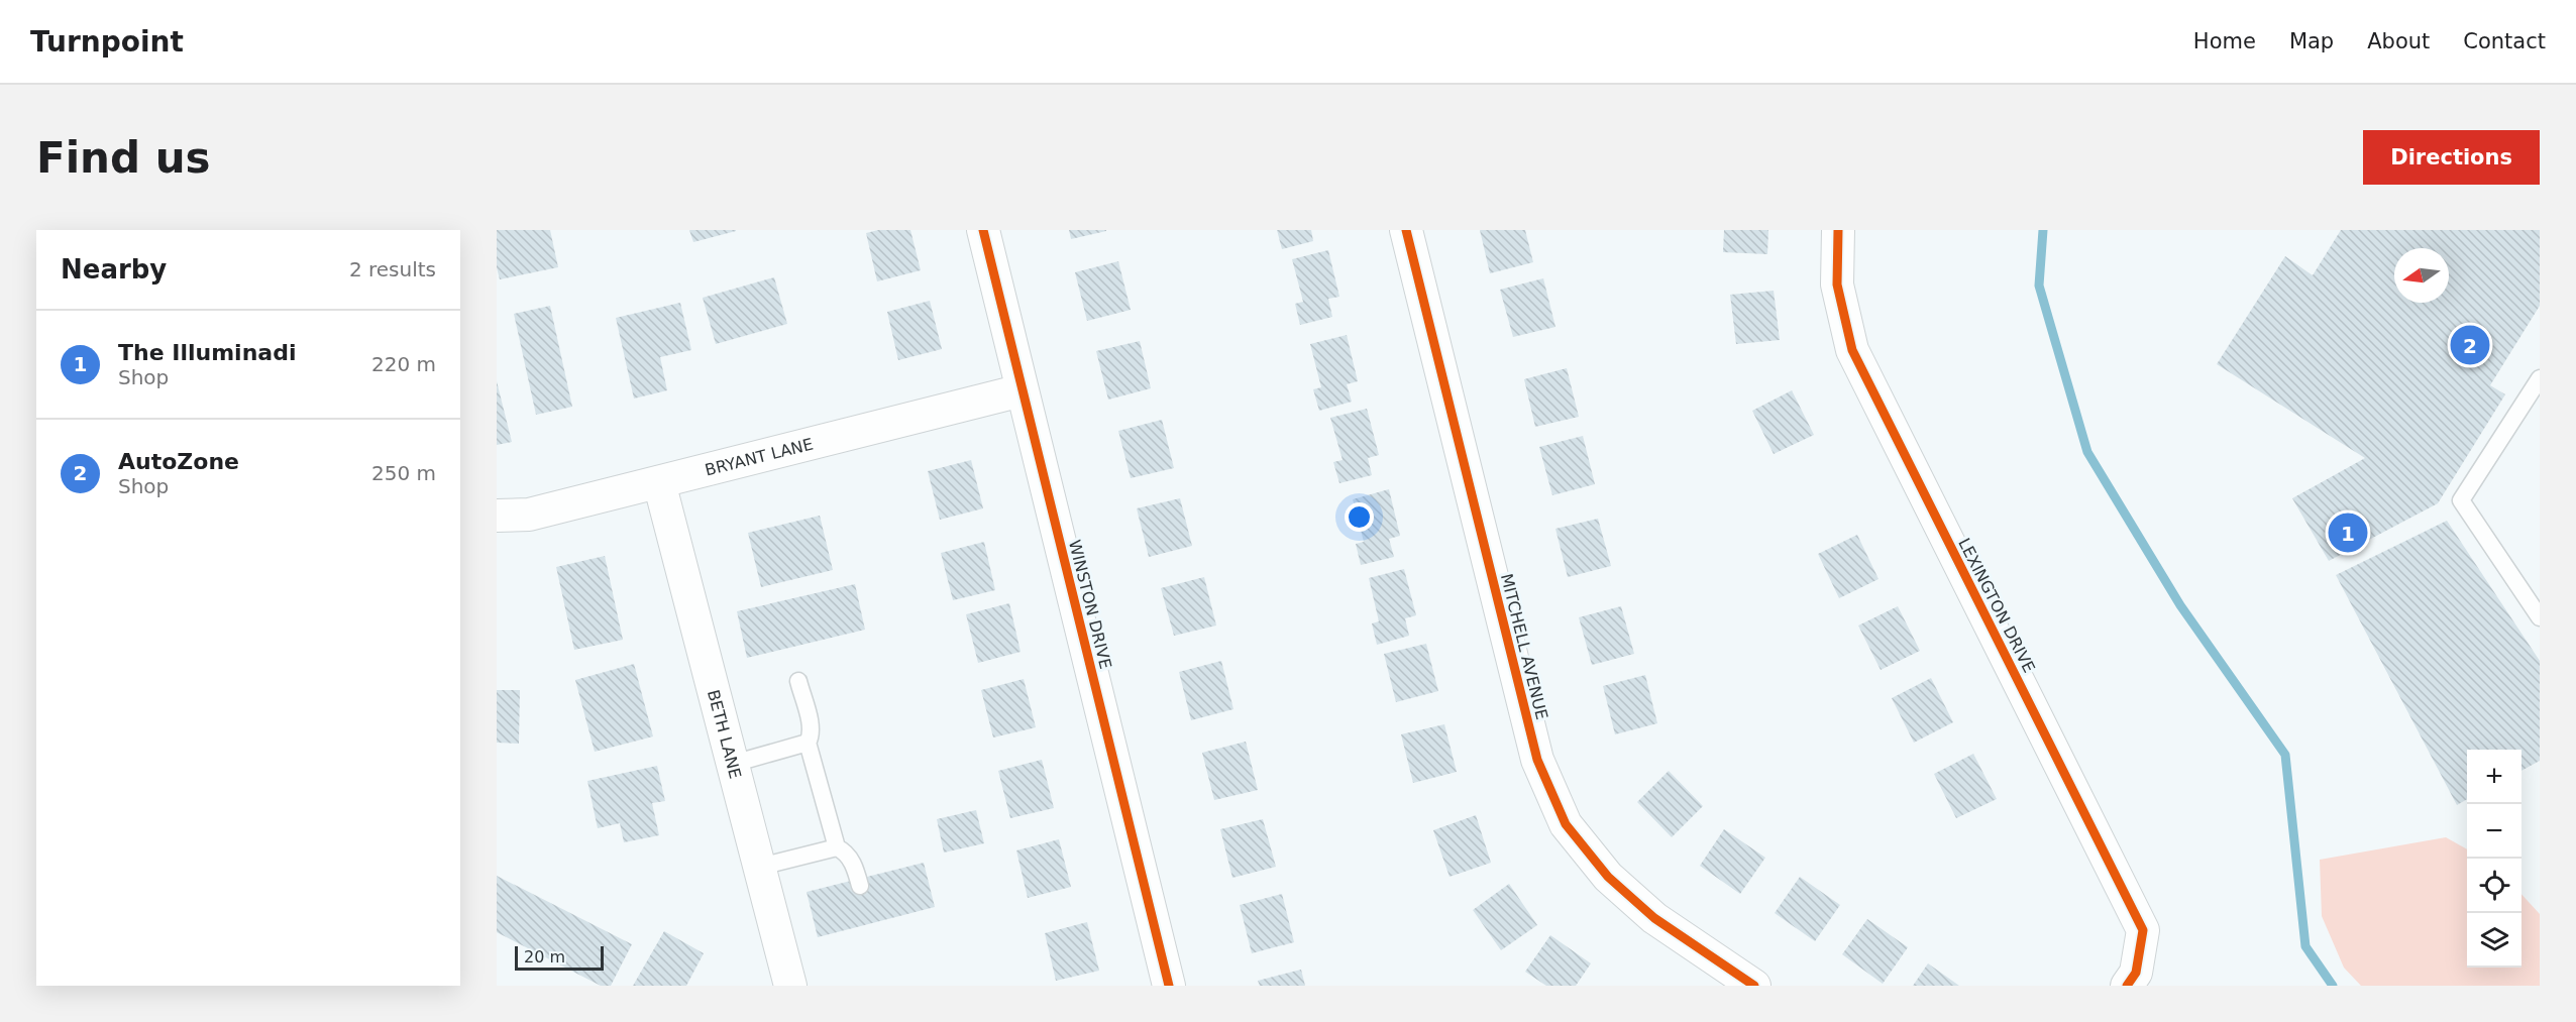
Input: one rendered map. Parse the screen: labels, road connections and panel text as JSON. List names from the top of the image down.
{
  "streets": {
    "street": [
      "BRYANT LANE",
      "WINSTON DRIVE",
      "LEXINGTON DRIVE",
      "MITCHELL AVENUE",
      "BETH LANE"
    ]
  },
  "crossings": [
    ["BRYANT LANE", "WINSTON DRIVE"],
    ["BRYANT LANE", "BETH LANE"]
  ],
  "scale_bar": "20 m",
  "north": "left",
  "page": {
    "header": "Turnpoint",
    "nav": [
      "Home",
      "Map",
      "About",
      "Contact"
    ],
    "buttons": "Directions",
    "title": "Find us",
    "heading": ["Nearby", "2 results"],
    "list": [
      {
        "mark": "1",
        "name": "The Illuminadi",
        "note": "Shop",
        "value": "220 m"
      },
      {
        "mark": "2",
        "name": "AutoZone",
        "note": "Shop",
        "value": "250 m"
      }
    ],
    "pins": ["2", "1"],
    "map_buttons": ["+", "−"],
    "scale": "20 m"
  }
}
